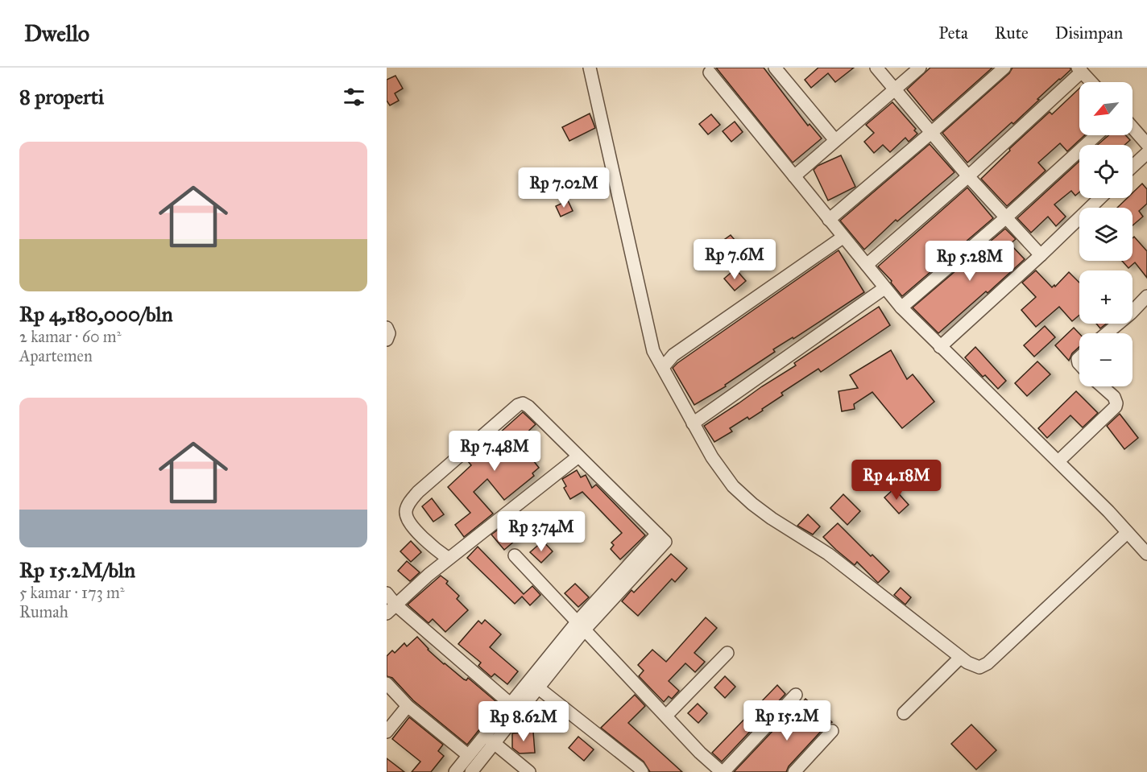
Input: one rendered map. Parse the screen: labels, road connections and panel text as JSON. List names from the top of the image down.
{
  "north": "bottom left",
  "page": {
    "header": "Dwello",
    "nav": ["Peta", "Rute", "Disimpan"],
    "heading": "8 properti",
    "map_buttons": ["+", "−"],
    "list": [
      {
        "name": "Rp 4,180,000/bln",
        "note": "2 kamar · 60 m² · Apartemen"
      },
      {
        "name": "Rp 15.2M/bln",
        "note": "5 kamar · 173 m² · Rumah"
      }
    ],
    "price": [
      "Rp 7.02M",
      "Rp 7.6M",
      "Rp 5.28M",
      "Rp 7.48M",
      "Rp 4.18M",
      "Rp 3.74M",
      "Rp 15.2M",
      "Rp 8.62M"
    ]
  }
}
